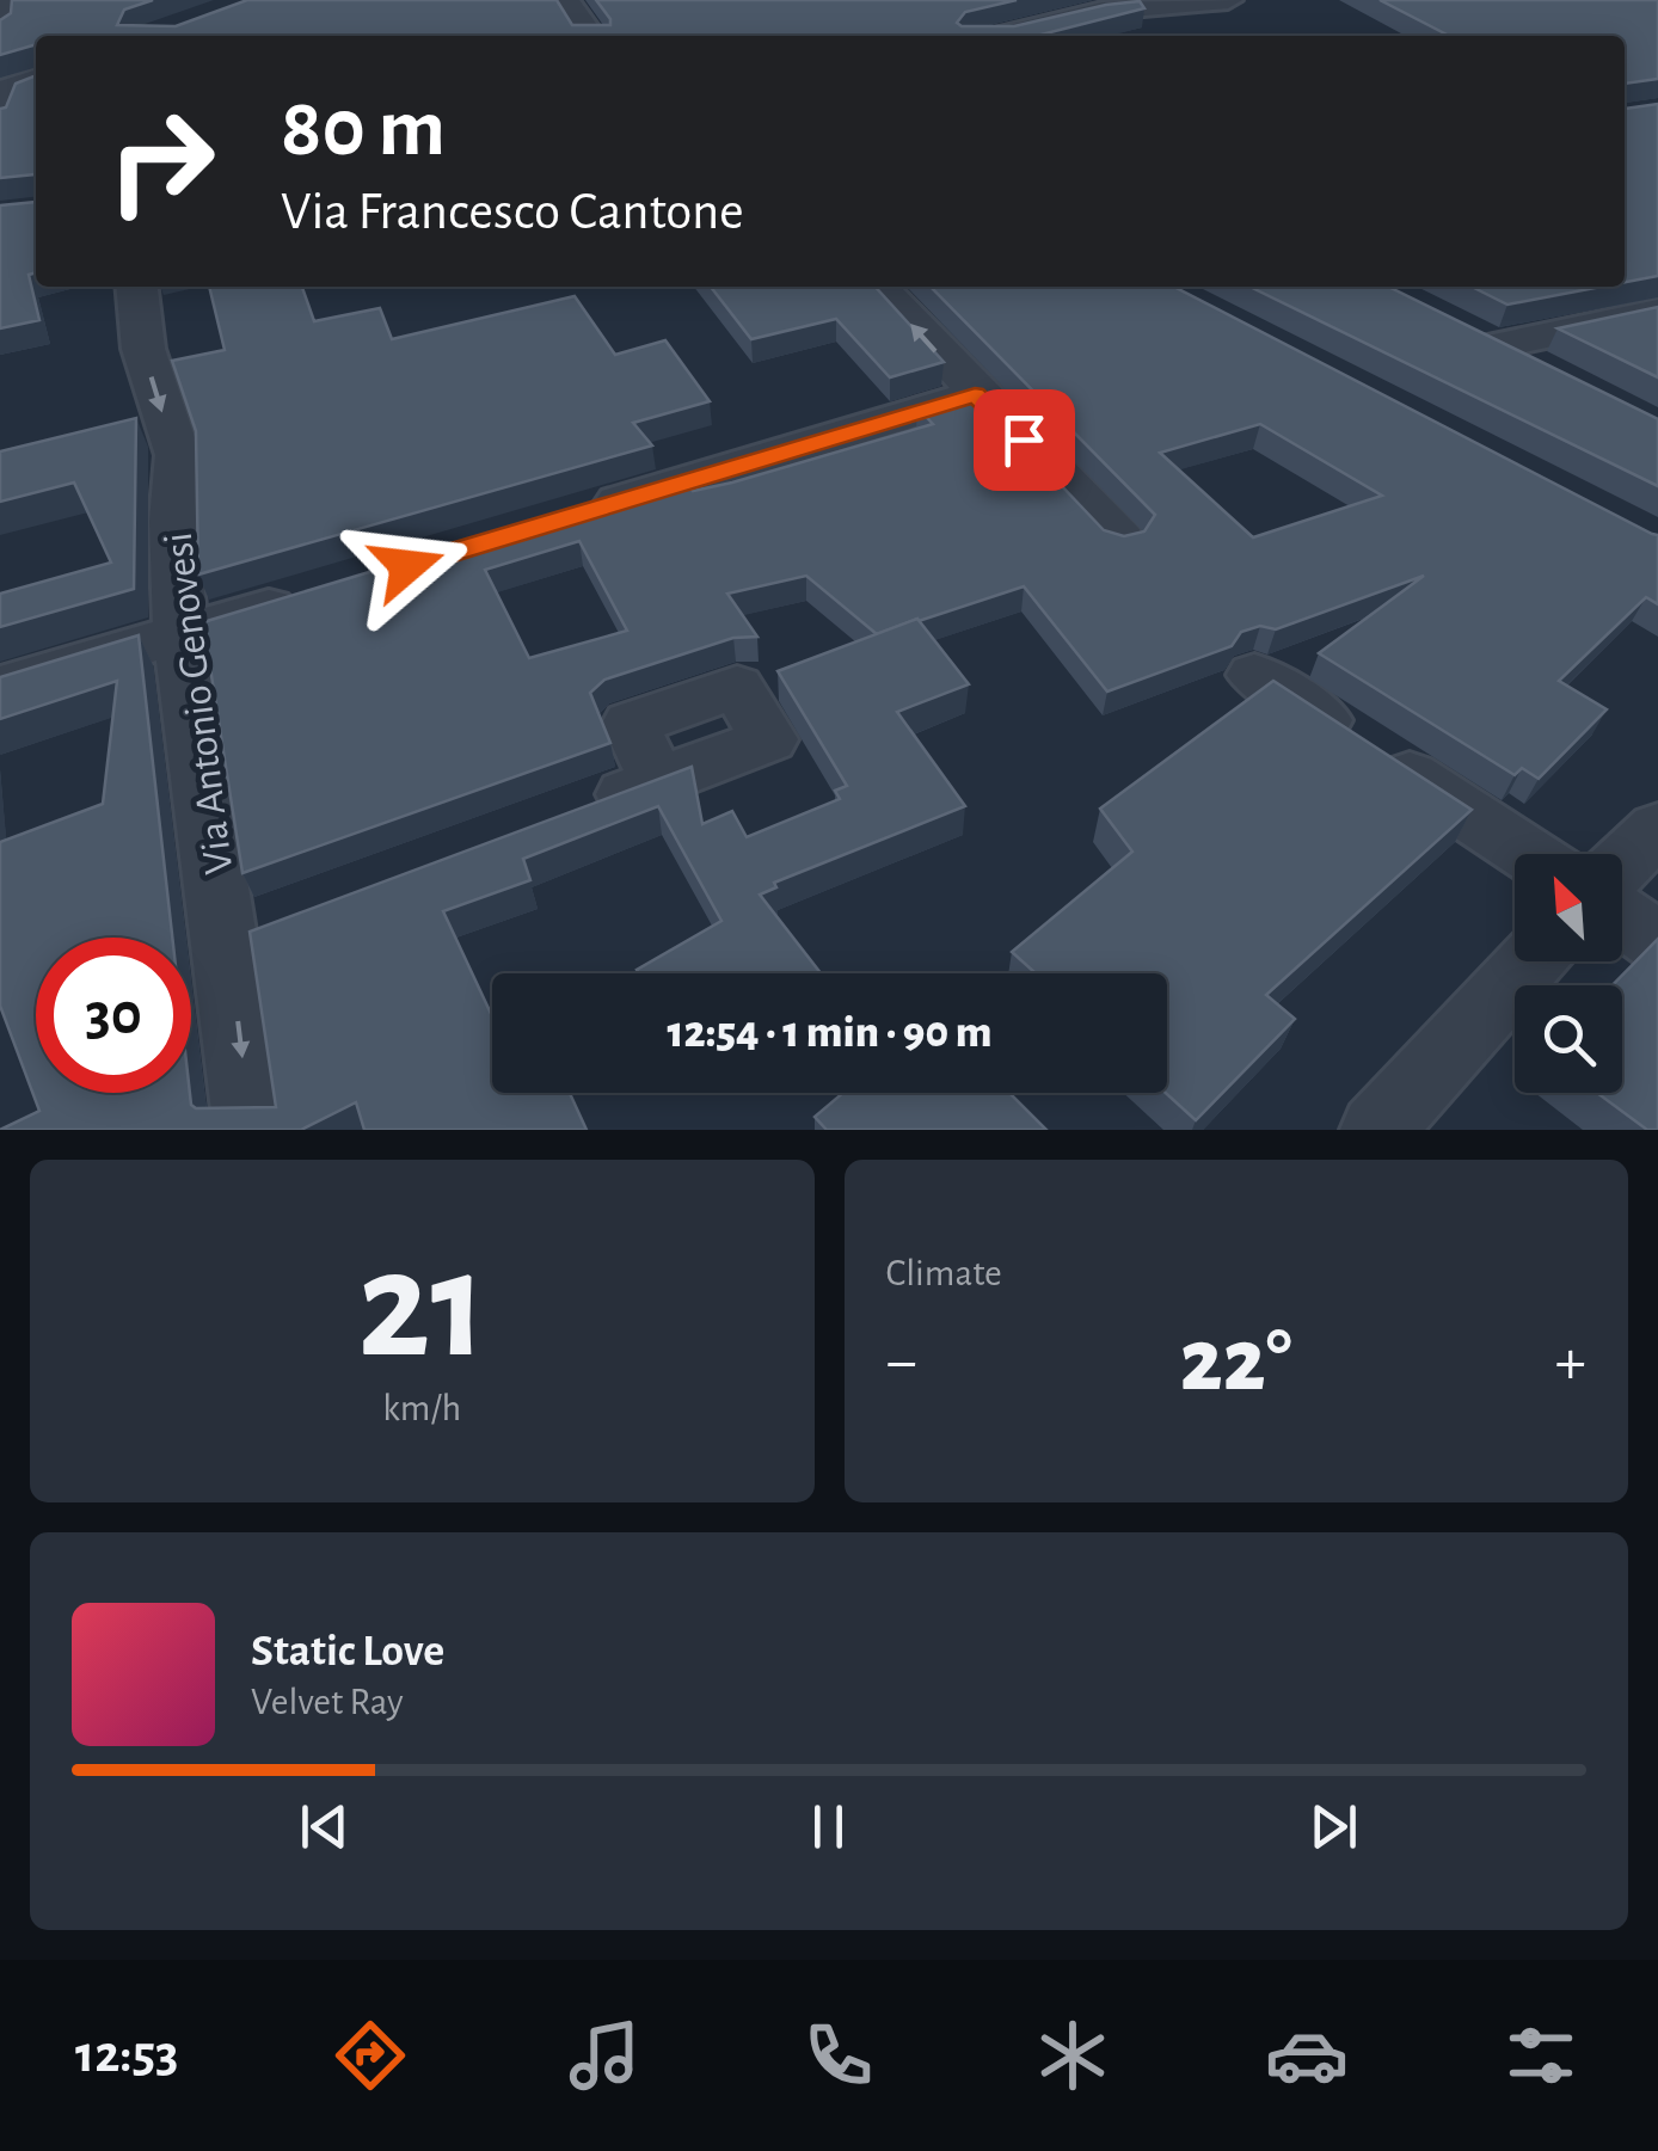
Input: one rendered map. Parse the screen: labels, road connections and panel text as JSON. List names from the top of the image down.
{
  "streets": {
    "street": ["Via Antonio Genovesi"]
  },
  "one_way": ["Via Antonio Genovesi"],
  "north": "top left",
  "page": {
    "turn": ["80 m", "Via Francesco Cantone"],
    "limit": "30",
    "trip": "12:54 · 1 min · 90 m",
    "tile": [
      ["21", "km/h"],
      "Climate"
    ],
    "heat": ["−", "22°", "+"],
    "song": ["Static Love", "Velvet Ray"],
    "tabs": "12:53"
  }
}
